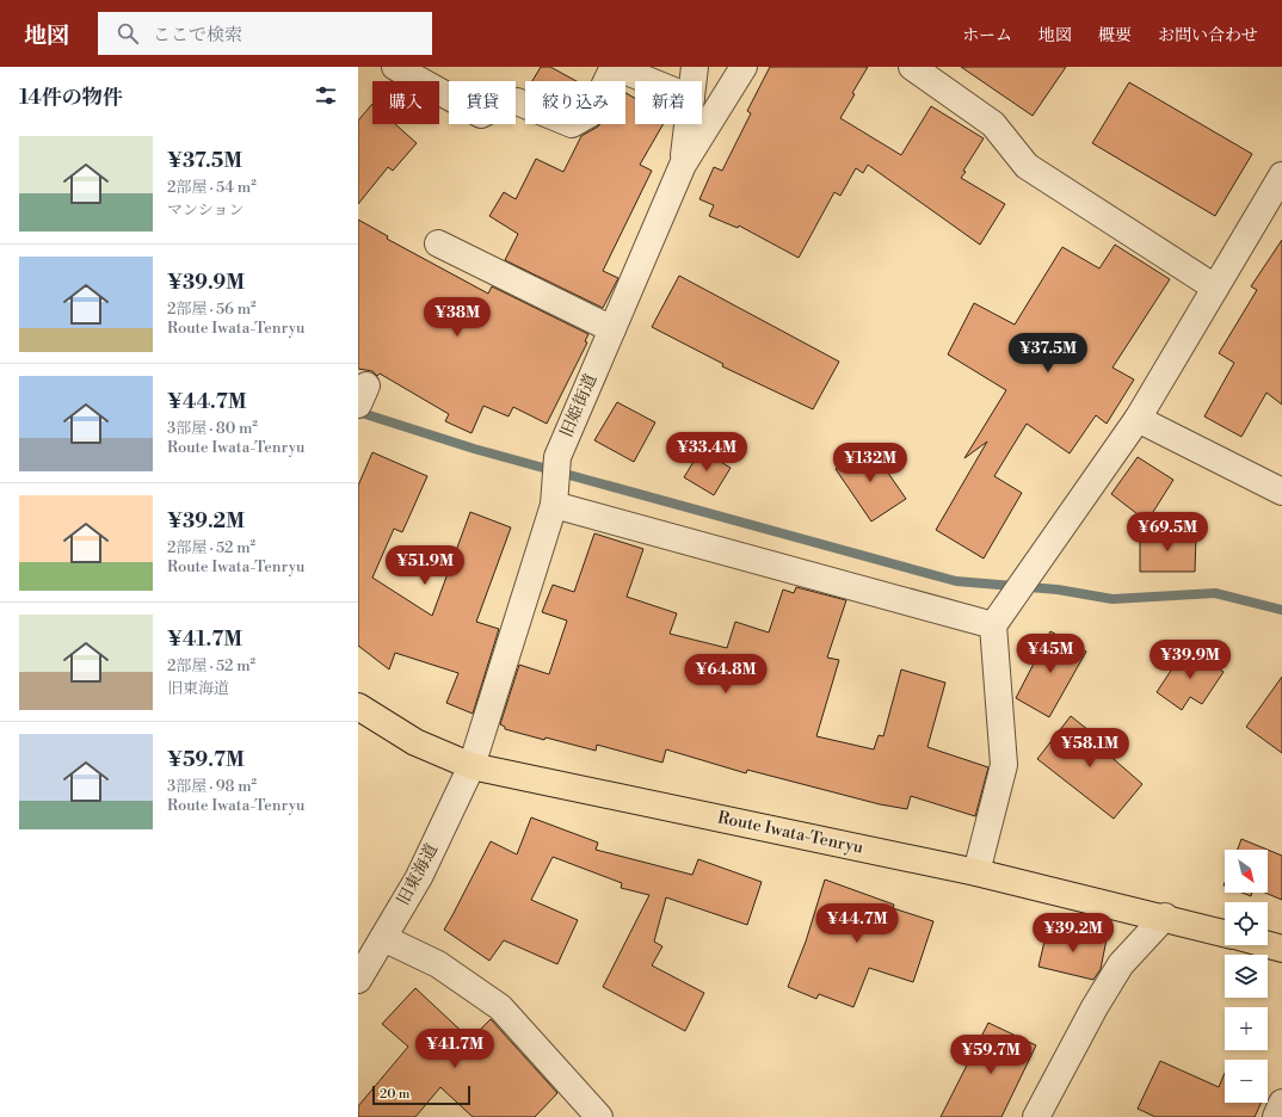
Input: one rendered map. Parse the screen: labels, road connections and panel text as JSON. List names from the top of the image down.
{
  "streets": {
    "main road": ["Route Iwata-Tenryu"],
    "street": ["旧姫街道", "旧東海道"]
  },
  "crossings": [
    ["旧姫街道", "Route Iwata-Tenryu"],
    ["旧姫街道", "旧東海道"],
    ["Route Iwata-Tenryu", "旧東海道"]
  ],
  "scale_bar": "20 m",
  "north": "bottom right",
  "page": {
    "header": "地図",
    "search": "ここで検索",
    "nav": [
      "ホーム",
      "地図",
      "概要",
      "お問い合わせ"
    ],
    "heading": "14件の物件",
    "chip": [
      "購入",
      "賃貸",
      "絞り込み",
      "新着"
    ],
    "list": [
      {
        "name": "¥37.5M",
        "note": "2部屋 · 54 m² · マンション"
      },
      {
        "name": "¥39.9M",
        "note": "2部屋 · 56 m² · Route Iwata-Tenryu"
      },
      {
        "name": "¥44.7M",
        "note": "3部屋 · 80 m² · Route Iwata-Tenryu"
      },
      {
        "name": "¥39.2M",
        "note": "2部屋 · 52 m² · Route Iwata-Tenryu"
      },
      {
        "name": "¥41.7M",
        "note": "2部屋 · 52 m² · 旧東海道"
      },
      {
        "name": "¥59.7M",
        "note": "3部屋 · 98 m² · Route Iwata-Tenryu"
      }
    ],
    "price": [
      "¥38M",
      "¥37.5M",
      "¥33.4M",
      "¥132M",
      "¥69.5M",
      "¥51.9M",
      "¥45M",
      "¥39.9M",
      "¥64.8M",
      "¥58.1M",
      "¥44.7M",
      "¥39.2M",
      "¥41.7M",
      "¥59.7M"
    ],
    "map_buttons": ["+", "−"],
    "scale": "20 m"
  }
}
